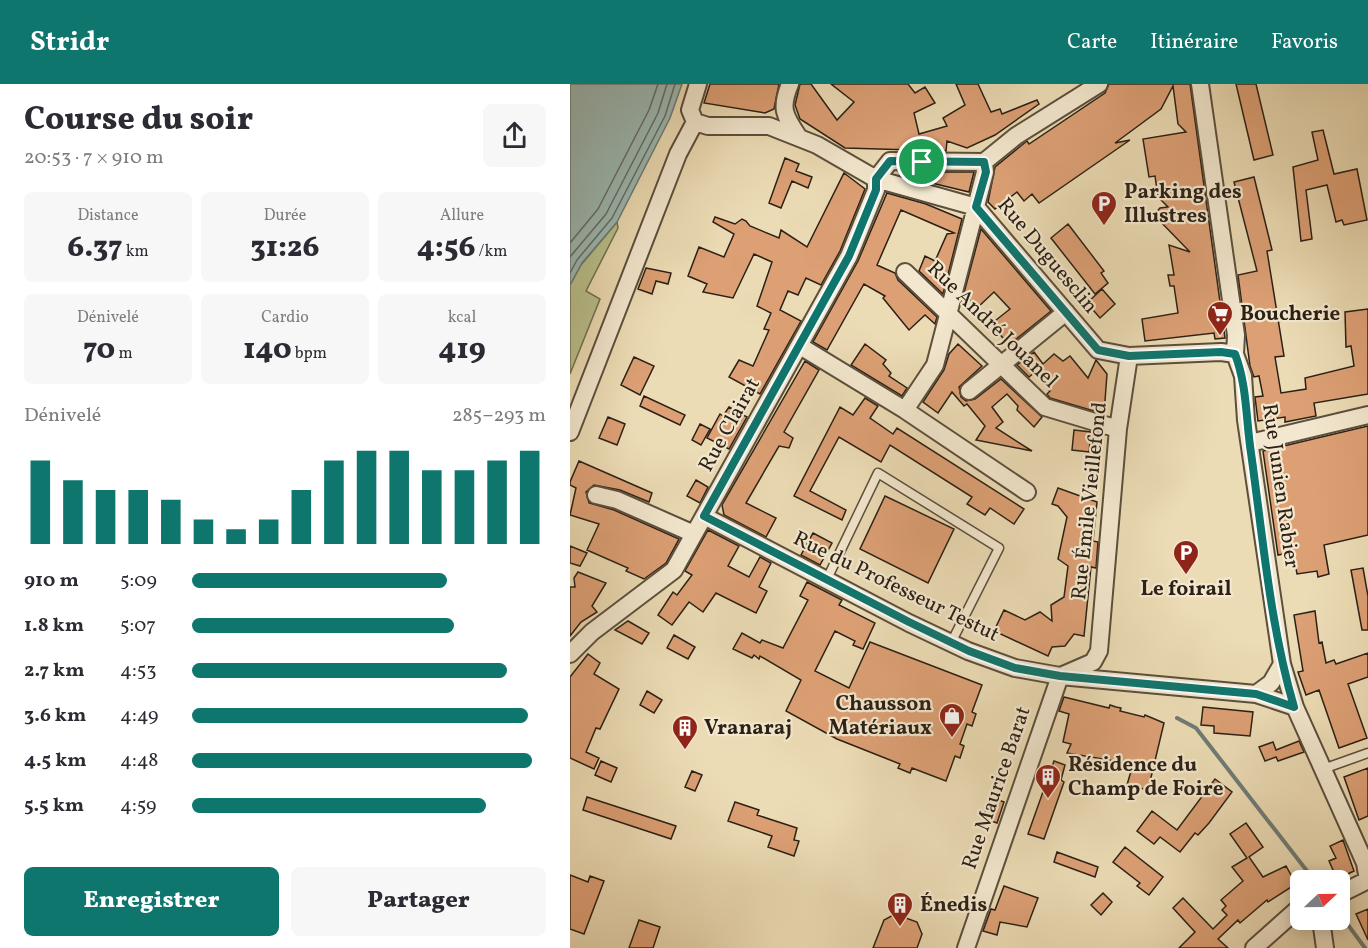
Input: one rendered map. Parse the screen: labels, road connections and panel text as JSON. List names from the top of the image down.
{
  "streets": {
    "street": [
      "Rue Duguesclin",
      "Rue André Jouanel",
      "Rue Clairat",
      "Rue Junien Rabier",
      "Rue Émile Vieillefond",
      "Rue du Professeur Testut",
      "Rue Maurice Barat"
    ]
  },
  "crossings": [
    ["Rue Duguesclin", "Rue Clairat"],
    ["Rue Duguesclin", "Rue Junien Rabier"],
    ["Rue Duguesclin", "Rue Émile Vieillefond"],
    ["Rue André Jouanel", "Rue Émile Vieillefond"],
    ["Rue Clairat", "Rue du Professeur Testut"],
    ["Rue Junien Rabier", "Rue du Professeur Testut"],
    ["Rue du Professeur Testut", "Rue Maurice Barat"]
  ],
  "places": {
    "parking": ["Parking des Illustres", "Le foirail"],
    "supermarket": ["Boucherie"],
    "shop": ["Chausson Matériaux"],
    "building": ["Vranaraj", "Résidence du Champ de Foire", "Énedis"]
  },
  "north": "right",
  "page": {
    "header": "Stridr",
    "nav": ["Carte", "Itinéraire", "Favoris"],
    "heading": ["Course du soir", "20:53 · 7 × 910 m"],
    "stats": [
      ["Distance", "6.37 km"],
      ["Durée", "31:26"],
      ["Allure", "4:56 /km"],
      ["Dénivelé", "70 m"],
      ["Cardio", "140 bpm"],
      ["kcal", "419"]
    ],
    "chart": ["Dénivelé", "285–293 m"],
    "list": [
      {
        "name": "910 m",
        "note": "5:09"
      },
      {
        "name": "1.8 km",
        "note": "5:07"
      },
      {
        "name": "2.7 km",
        "note": "4:53"
      },
      {
        "name": "3.6 km",
        "note": "4:49"
      },
      {
        "name": "4.5 km",
        "note": "4:48"
      },
      {
        "name": "5.5 km",
        "note": "4:59"
      }
    ],
    "buttons": ["Enregistrer", "Partager"]
  }
}
